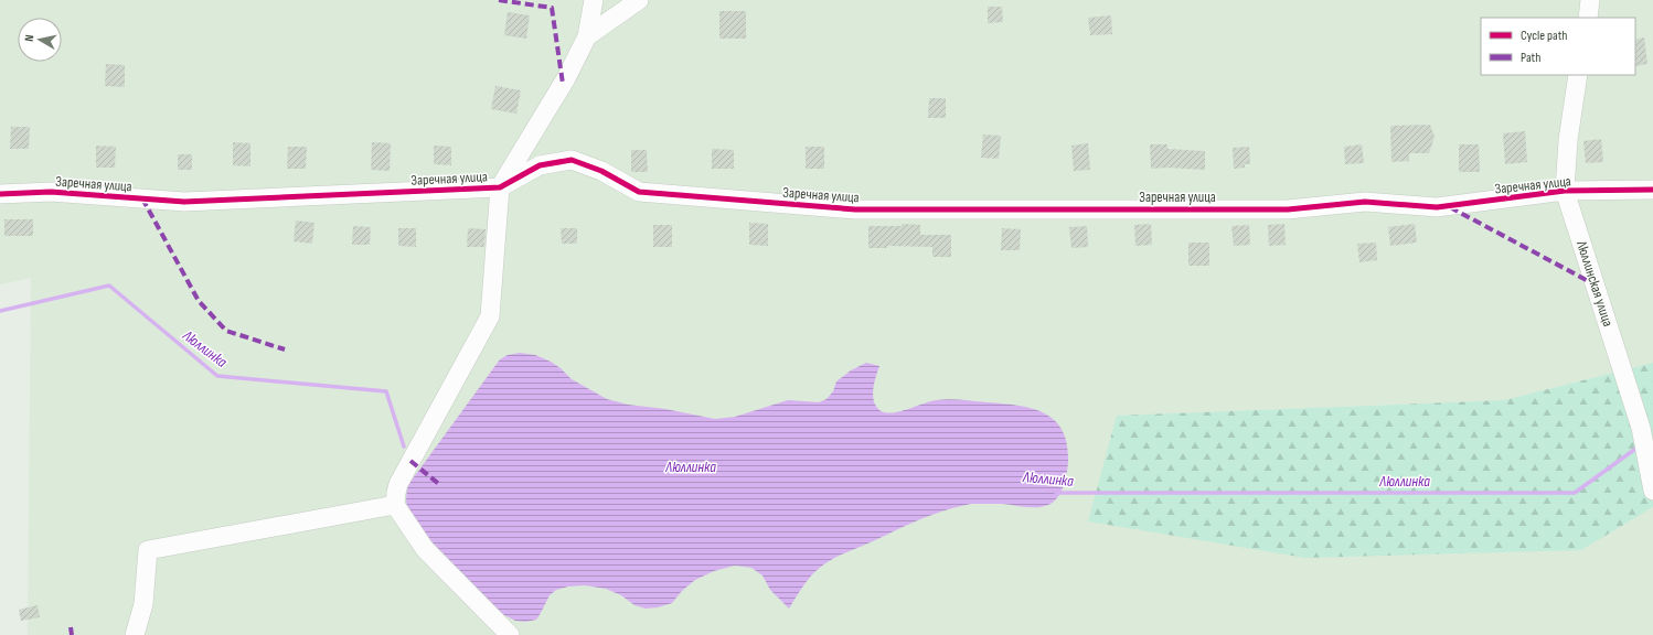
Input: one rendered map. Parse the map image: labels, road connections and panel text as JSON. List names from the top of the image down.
{
  "streets": {
    "street": ["Заречная улица", "Люллинская улица"]
  },
  "crossings": [
    ["Заречная улица", "Люллинская улица"]
  ],
  "water": ["Люллинка"],
  "legend": ["Cycle path", "Path"],
  "north": "left"
}
